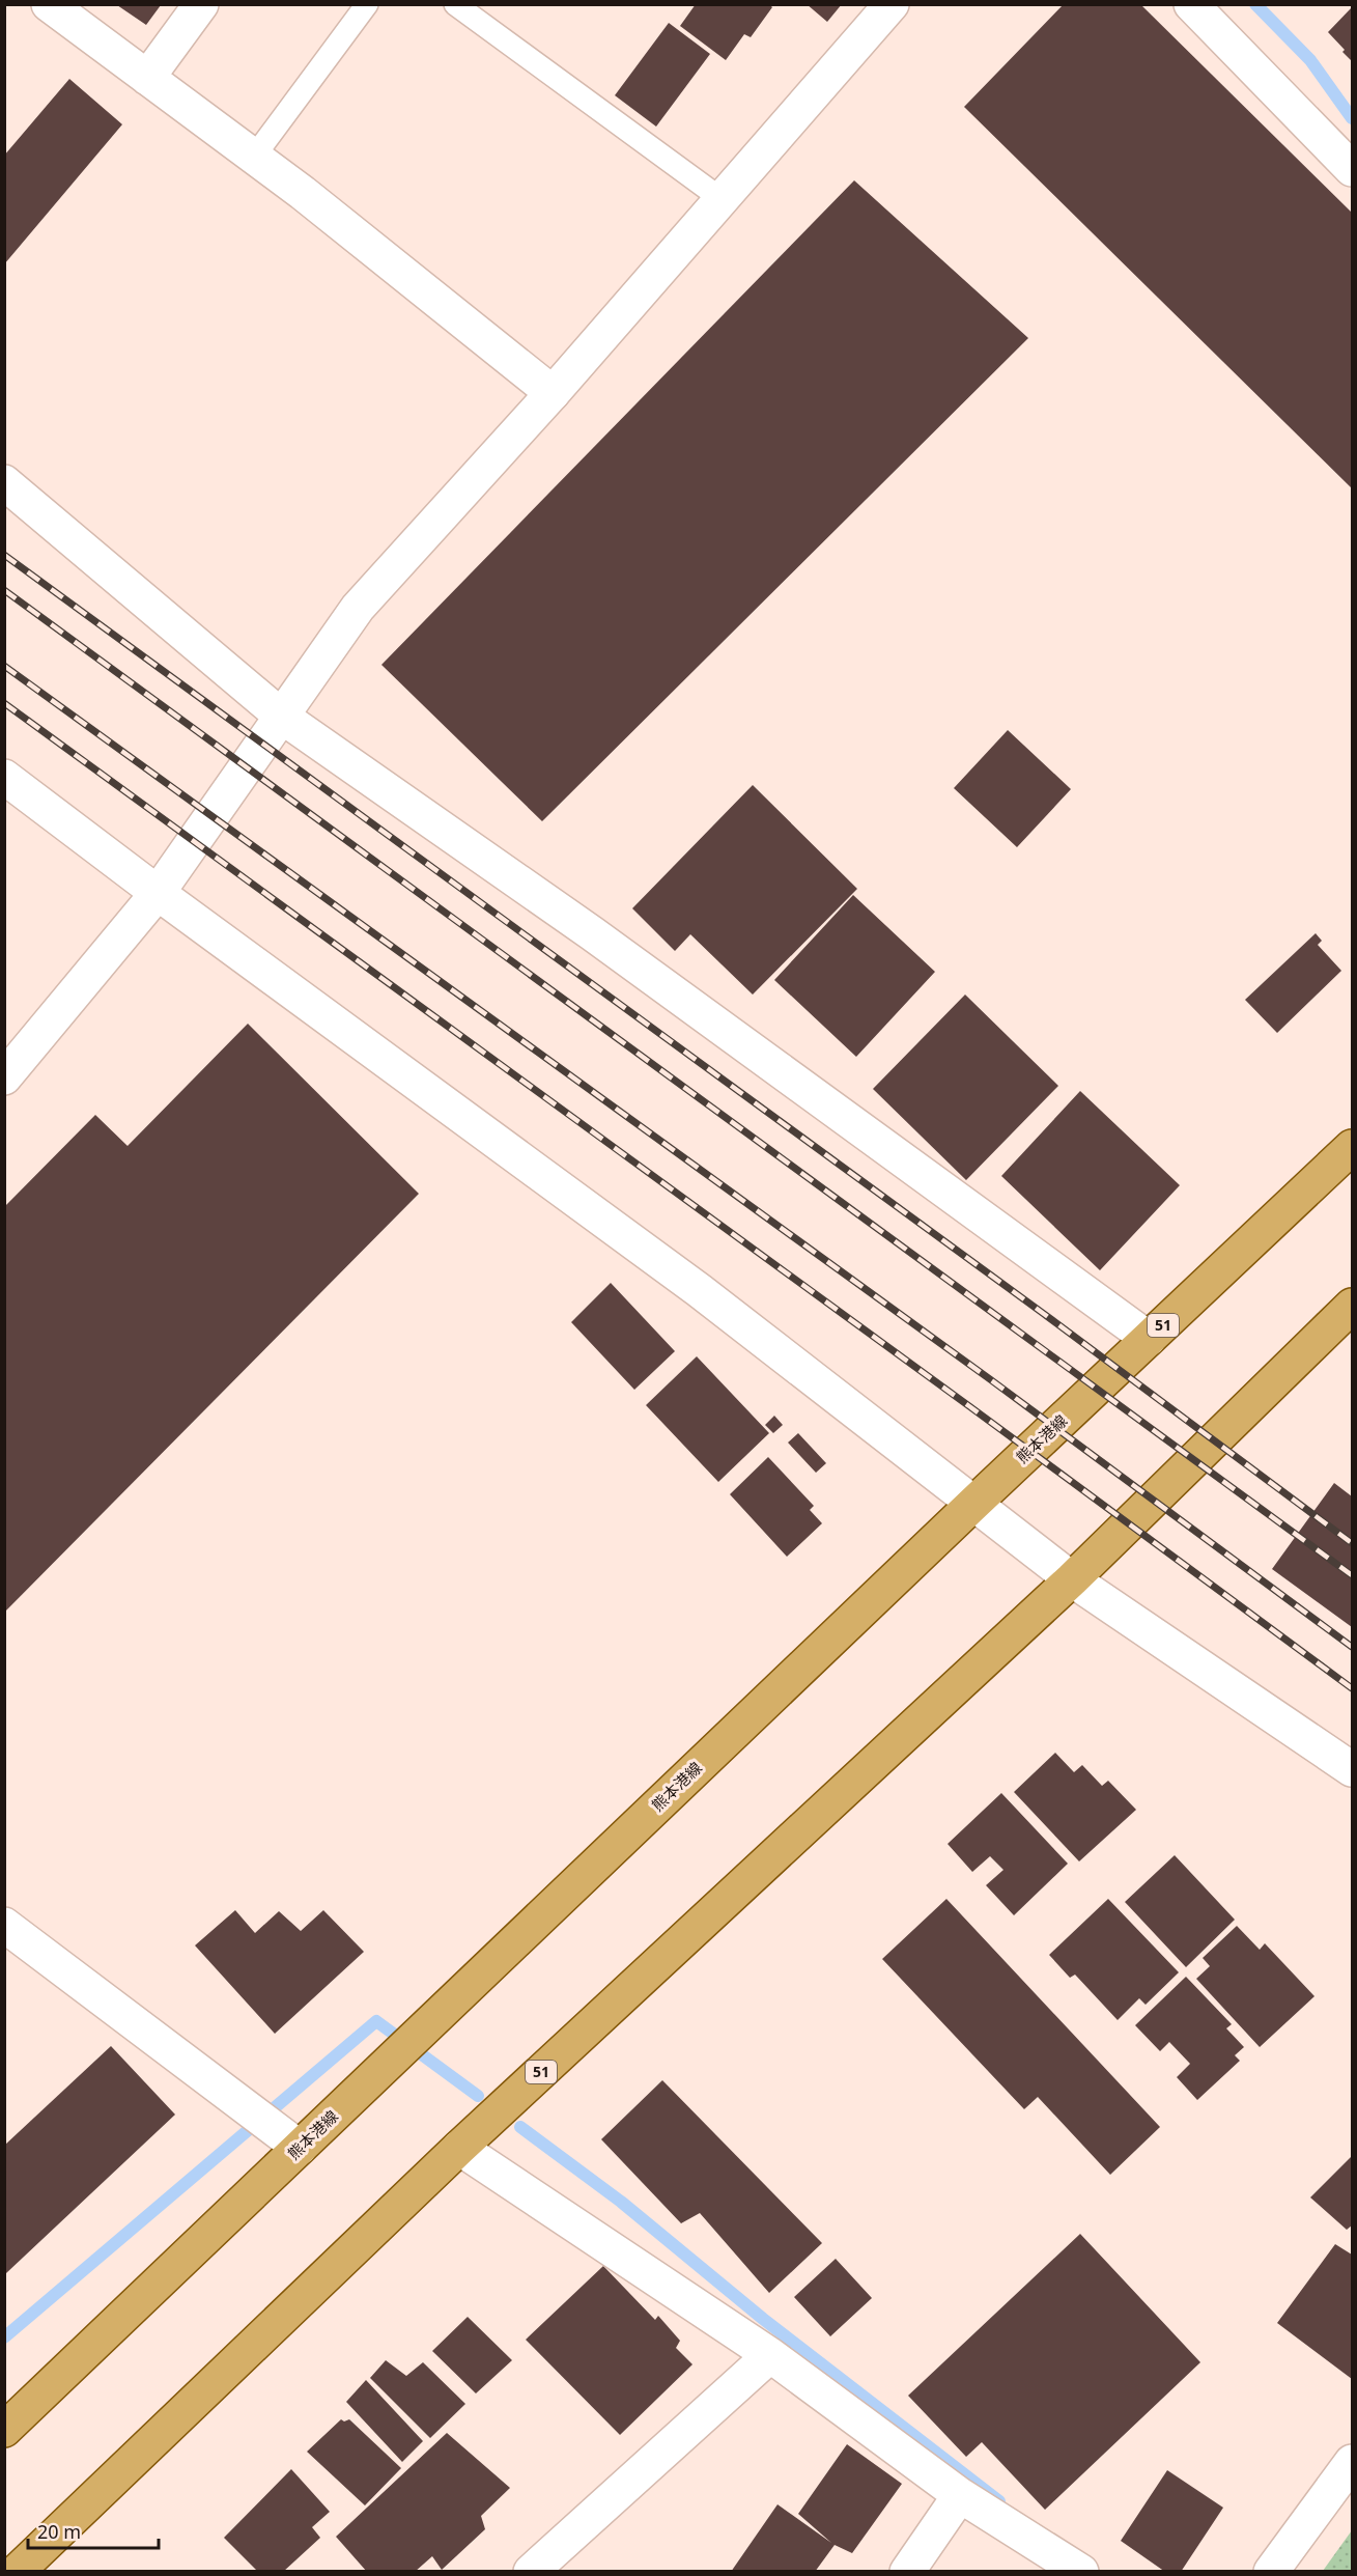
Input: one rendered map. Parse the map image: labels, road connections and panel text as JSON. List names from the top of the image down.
{
  "streets": {
    "main road": ["51", "熊本港線"]
  },
  "scale_bar": "20 m"
}
